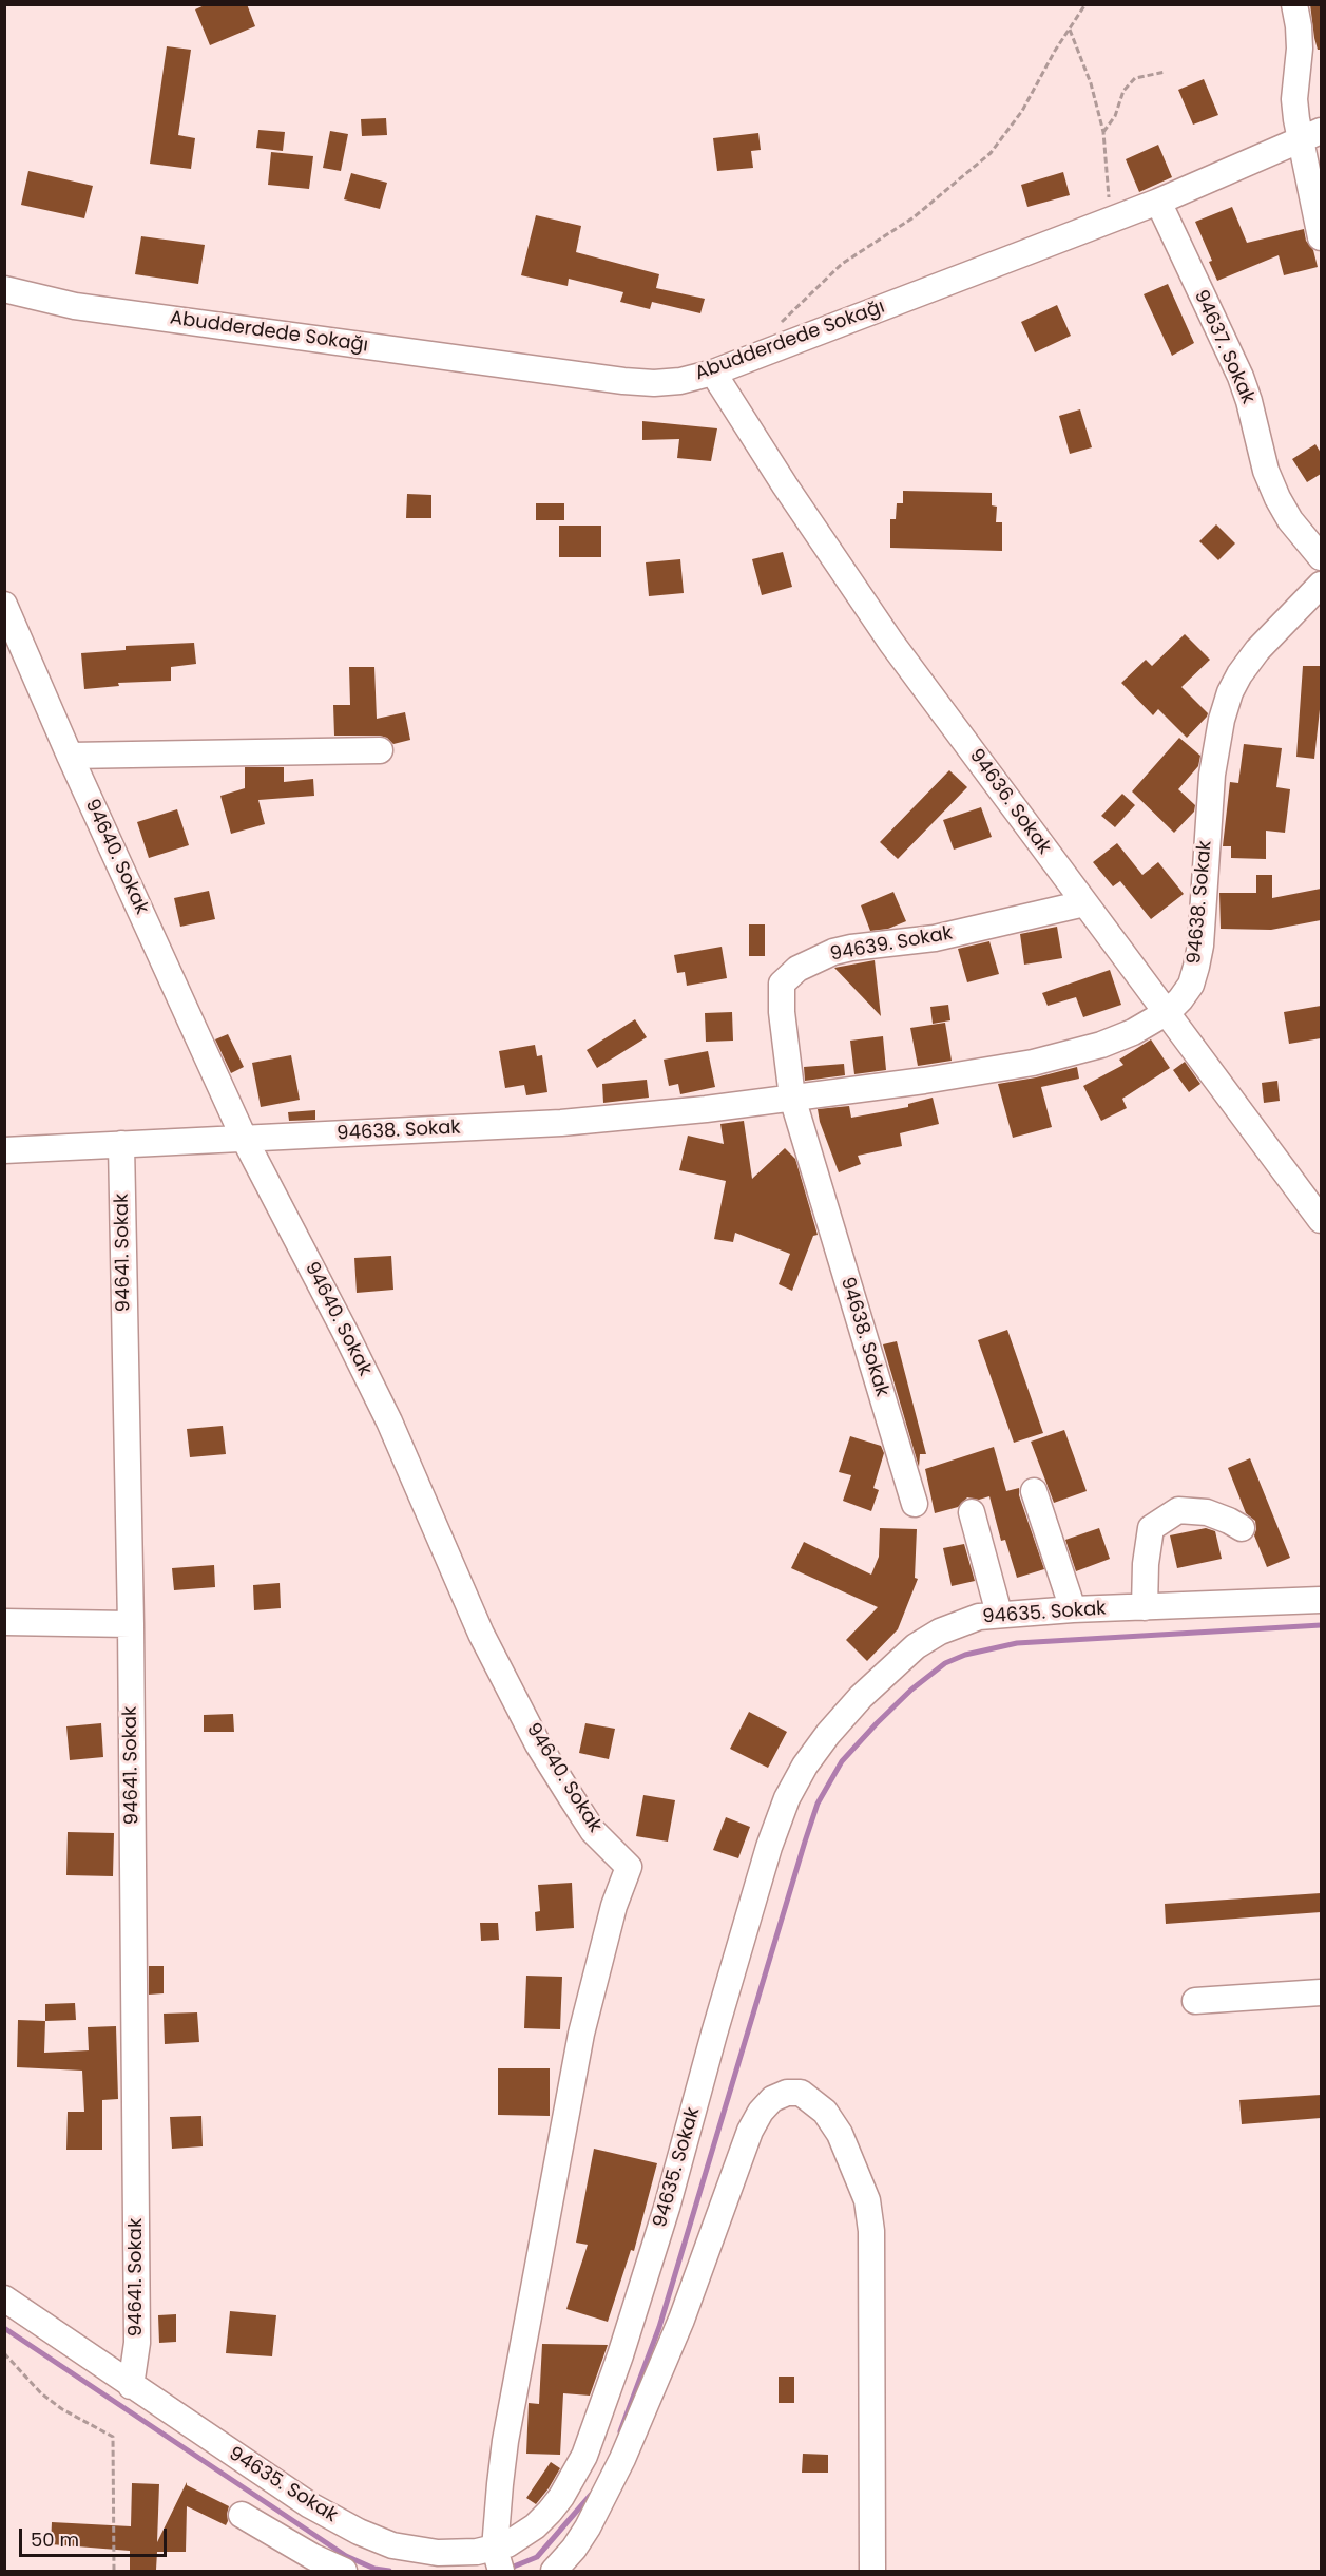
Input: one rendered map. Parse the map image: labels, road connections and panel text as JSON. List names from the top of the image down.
{
  "streets": {
    "street": [
      "Abudderdede Sokağı",
      "94637. Sokak",
      "94636. Sokak",
      "94640. Sokak",
      "94638. Sokak",
      "94639. Sokak",
      "94641. Sokak",
      "94635. Sokak"
    ]
  },
  "crossings": [
    ["Abudderdede Sokağı", "94637. Sokak"],
    ["Abudderdede Sokağı", "94636. Sokak"],
    ["94636. Sokak", "94638. Sokak"],
    ["94636. Sokak", "94639. Sokak"],
    ["94640. Sokak", "94638. Sokak"],
    ["94640. Sokak", "94635. Sokak"],
    ["94638. Sokak", "94639. Sokak"],
    ["94638. Sokak", "94641. Sokak"],
    ["94641. Sokak", "94635. Sokak"]
  ],
  "scale_bar": "50 m"
}
